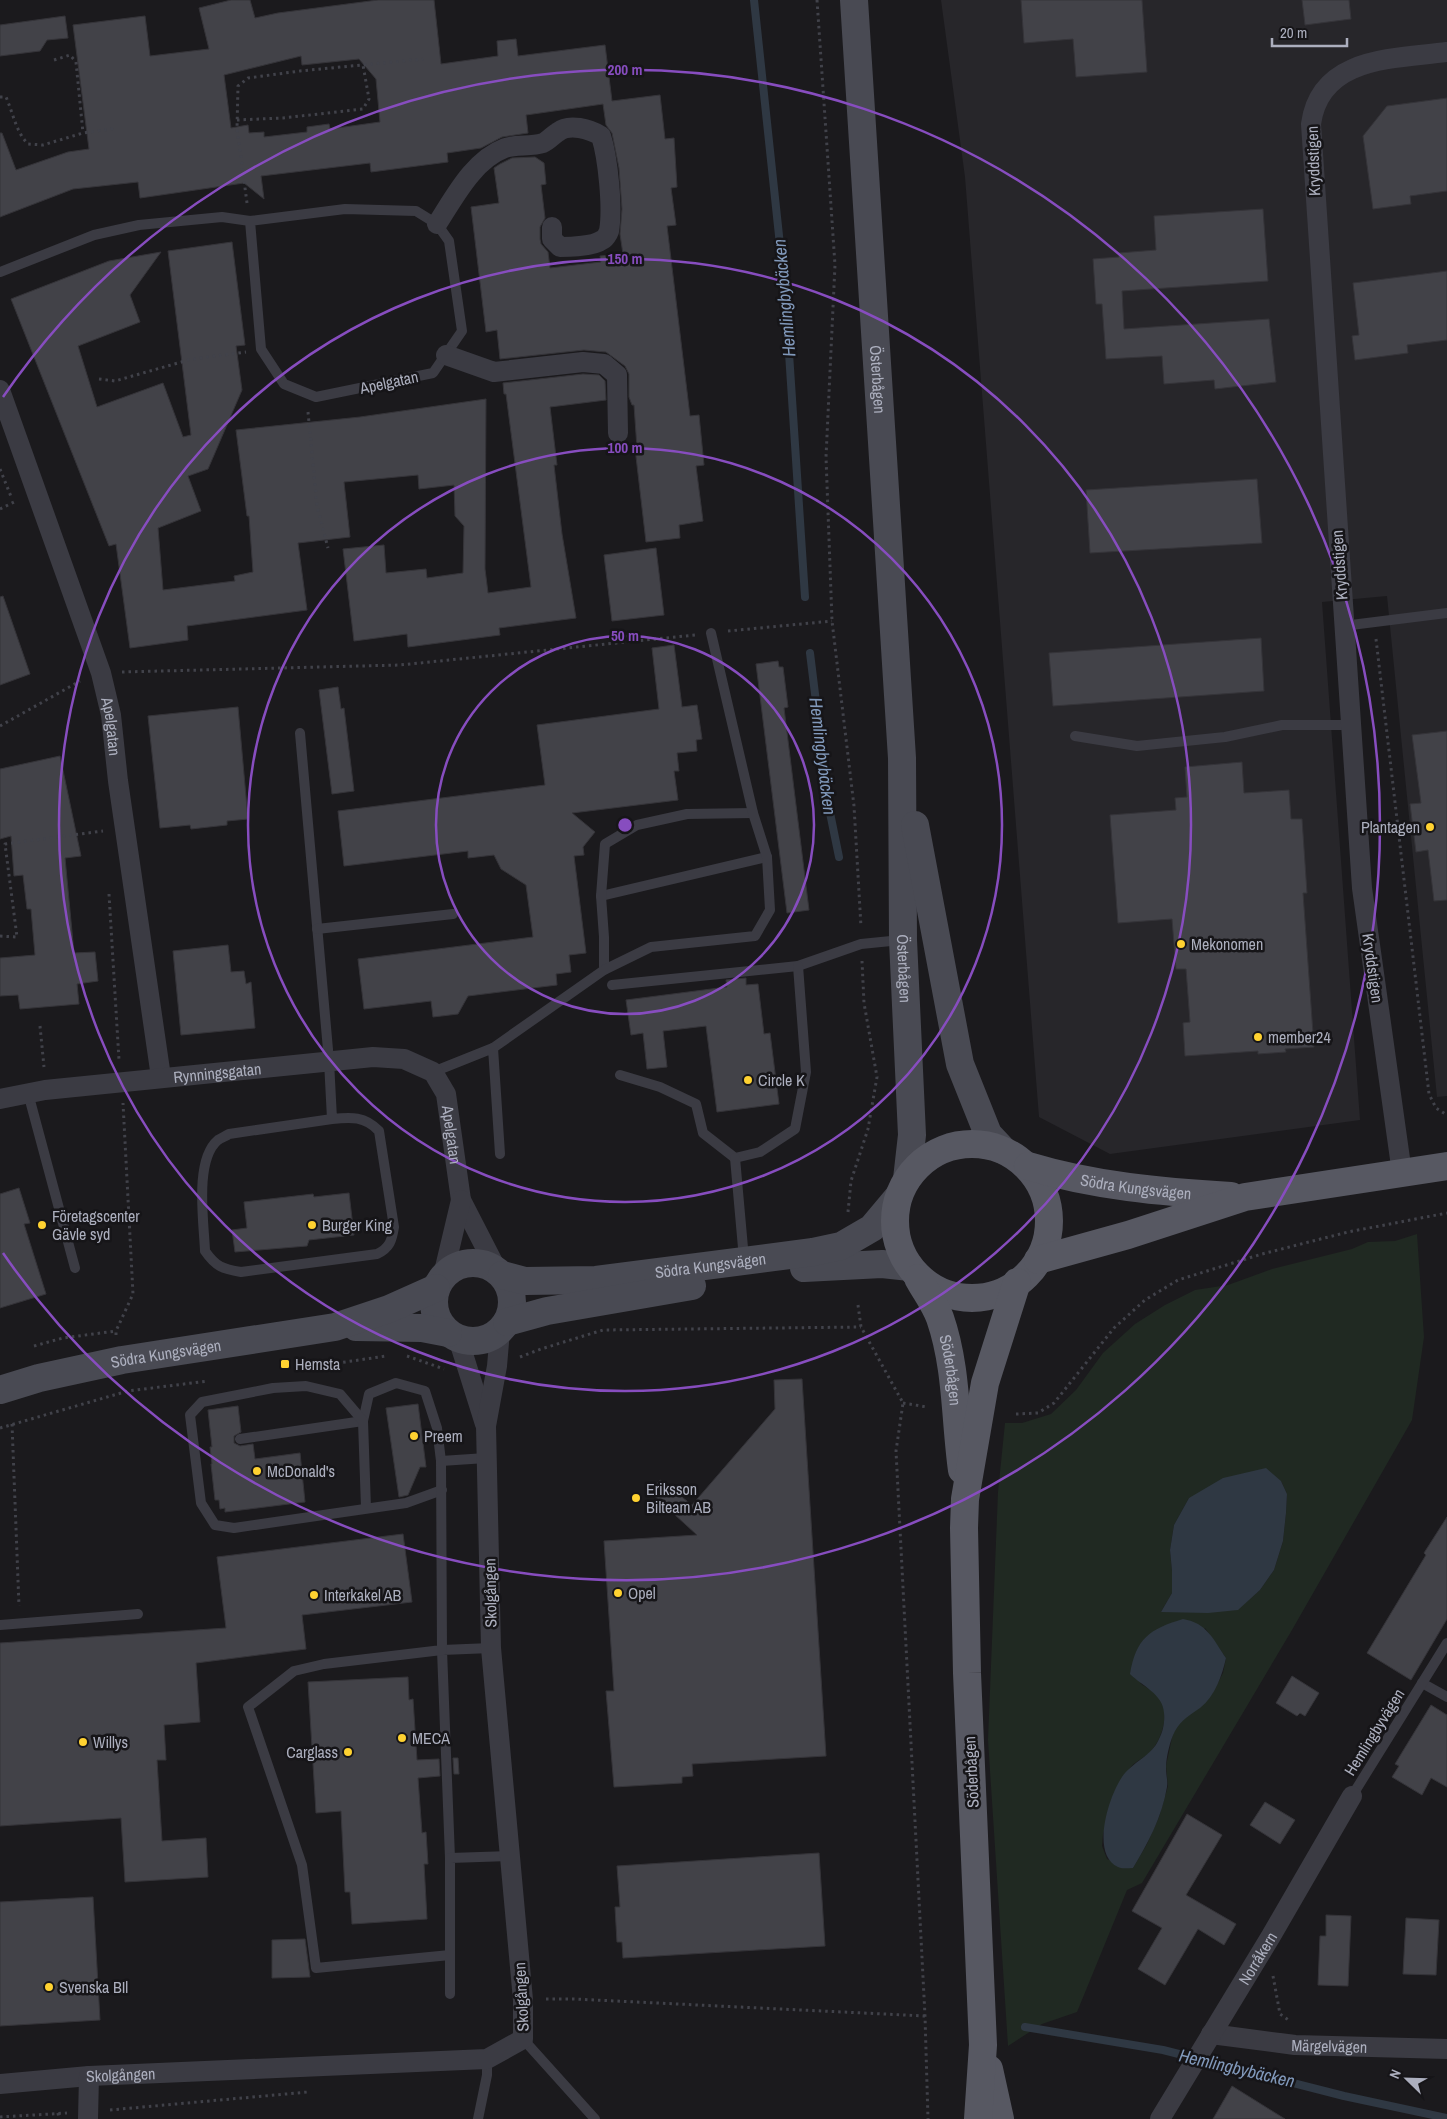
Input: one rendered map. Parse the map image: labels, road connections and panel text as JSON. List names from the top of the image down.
{
  "streets": {
    "main road": ["Österbågen", "Södra Kungsvägen", "Söderbågen"],
    "street": [
      "Kryddstigen",
      "Apelgatan",
      "Rynningsgatan",
      "Skolgången",
      "Norråkern",
      "Märgelvägen"
    ],
    "lane": ["Hemlingbyvägen"]
  },
  "crossings": [
    ["Kryddstigen", "Södra Kungsvägen"],
    ["Österbågen", "Södra Kungsvägen"],
    ["Österbågen", "Söderbågen"],
    ["Apelgatan", "Rynningsgatan"],
    ["Apelgatan", "Södra Kungsvägen"],
    ["Apelgatan", "Skolgången"],
    ["Södra Kungsvägen", "Söderbågen"],
    ["Södra Kungsvägen", "Skolgången"],
    ["Hemlingbyvägen", "Norråkern"],
    ["Norråkern", "Märgelvägen"]
  ],
  "water": ["Hemlingbybäcken"],
  "places": {
    "other": [
      "Plantagen",
      "Mekonomen",
      "member24",
      "Circle K",
      "Företagscenter Gävle syd",
      "Burger King",
      "Preem",
      "McDonald's",
      "Eriksson Bilteam AB",
      "Opel",
      "Interkakel AB",
      "MECA",
      "Willys",
      "Carglass",
      "Svenska BIl"
    ],
    "transit": ["Hemsta"]
  },
  "scale_bar": "20 m",
  "north": "top left",
  "rings": [
    "200 m",
    "150 m",
    "100 m",
    "50 m"
  ]
}
